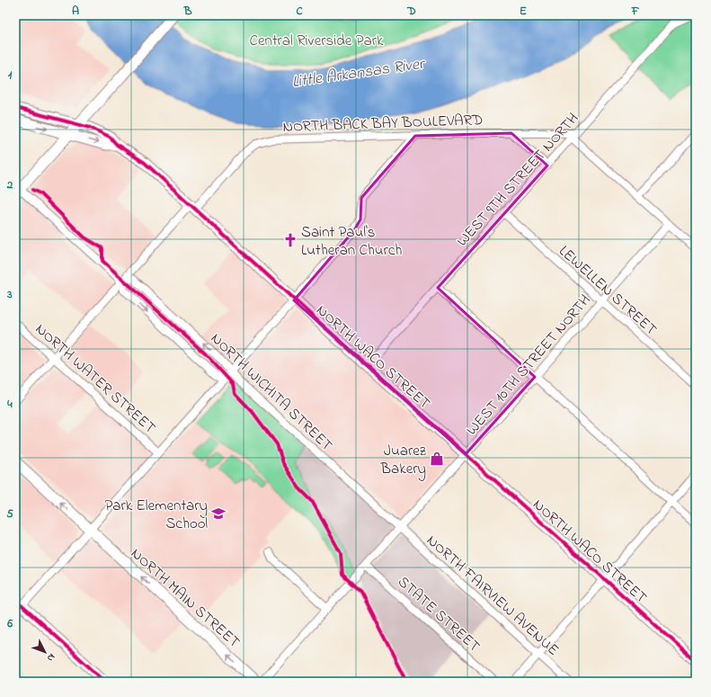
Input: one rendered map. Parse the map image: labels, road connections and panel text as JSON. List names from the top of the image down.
{
  "streets": {
    "street": [
      "NORTH BACK BAY BOULEVARD",
      "WEST 9TH STREET NORTH",
      "LEWELLEN STREET",
      "NORTH WACO STREET",
      "WEST 10TH STREET NORTH",
      "NORTH WATER STREET",
      "NORTH WICHITA STREET",
      "NORTH FAIRVIEW AVENUE",
      "NORTH MAIN STREET",
      "STATE STREET"
    ]
  },
  "crossings": [
    ["NORTH BACK BAY BOULEVARD", "WEST 9TH STREET NORTH"],
    ["NORTH BACK BAY BOULEVARD", "NORTH WACO STREET"],
    ["WEST 9TH STREET NORTH", "LEWELLEN STREET"],
    ["WEST 9TH STREET NORTH", "NORTH WACO STREET"],
    ["LEWELLEN STREET", "WEST 10TH STREET NORTH"],
    ["NORTH WACO STREET", "WEST 10TH STREET NORTH"],
    ["WEST 10TH STREET NORTH", "NORTH WICHITA STREET"],
    ["WEST 10TH STREET NORTH", "NORTH FAIRVIEW AVENUE"],
    ["WEST 10TH STREET NORTH", "STATE STREET"],
    ["NORTH WICHITA STREET", "NORTH FAIRVIEW AVENUE"]
  ],
  "one_way": ["NORTH MAIN STREET"],
  "water": ["Little Arkansas River"],
  "parks": ["Central Riverside Park"],
  "places": {
    "church": ["Saint Paul's Lutheran Church"],
    "shop": ["Juarez Bakery"],
    "school or university": ["Park Elementary School"]
  },
  "north": "bottom right",
  "grid": {
    "columns": [
      "A",
      "B",
      "C",
      "D",
      "E",
      "F"
    ],
    "rows": [
      "1",
      "2",
      "3",
      "4",
      "5",
      "6"
    ]
  }
}
